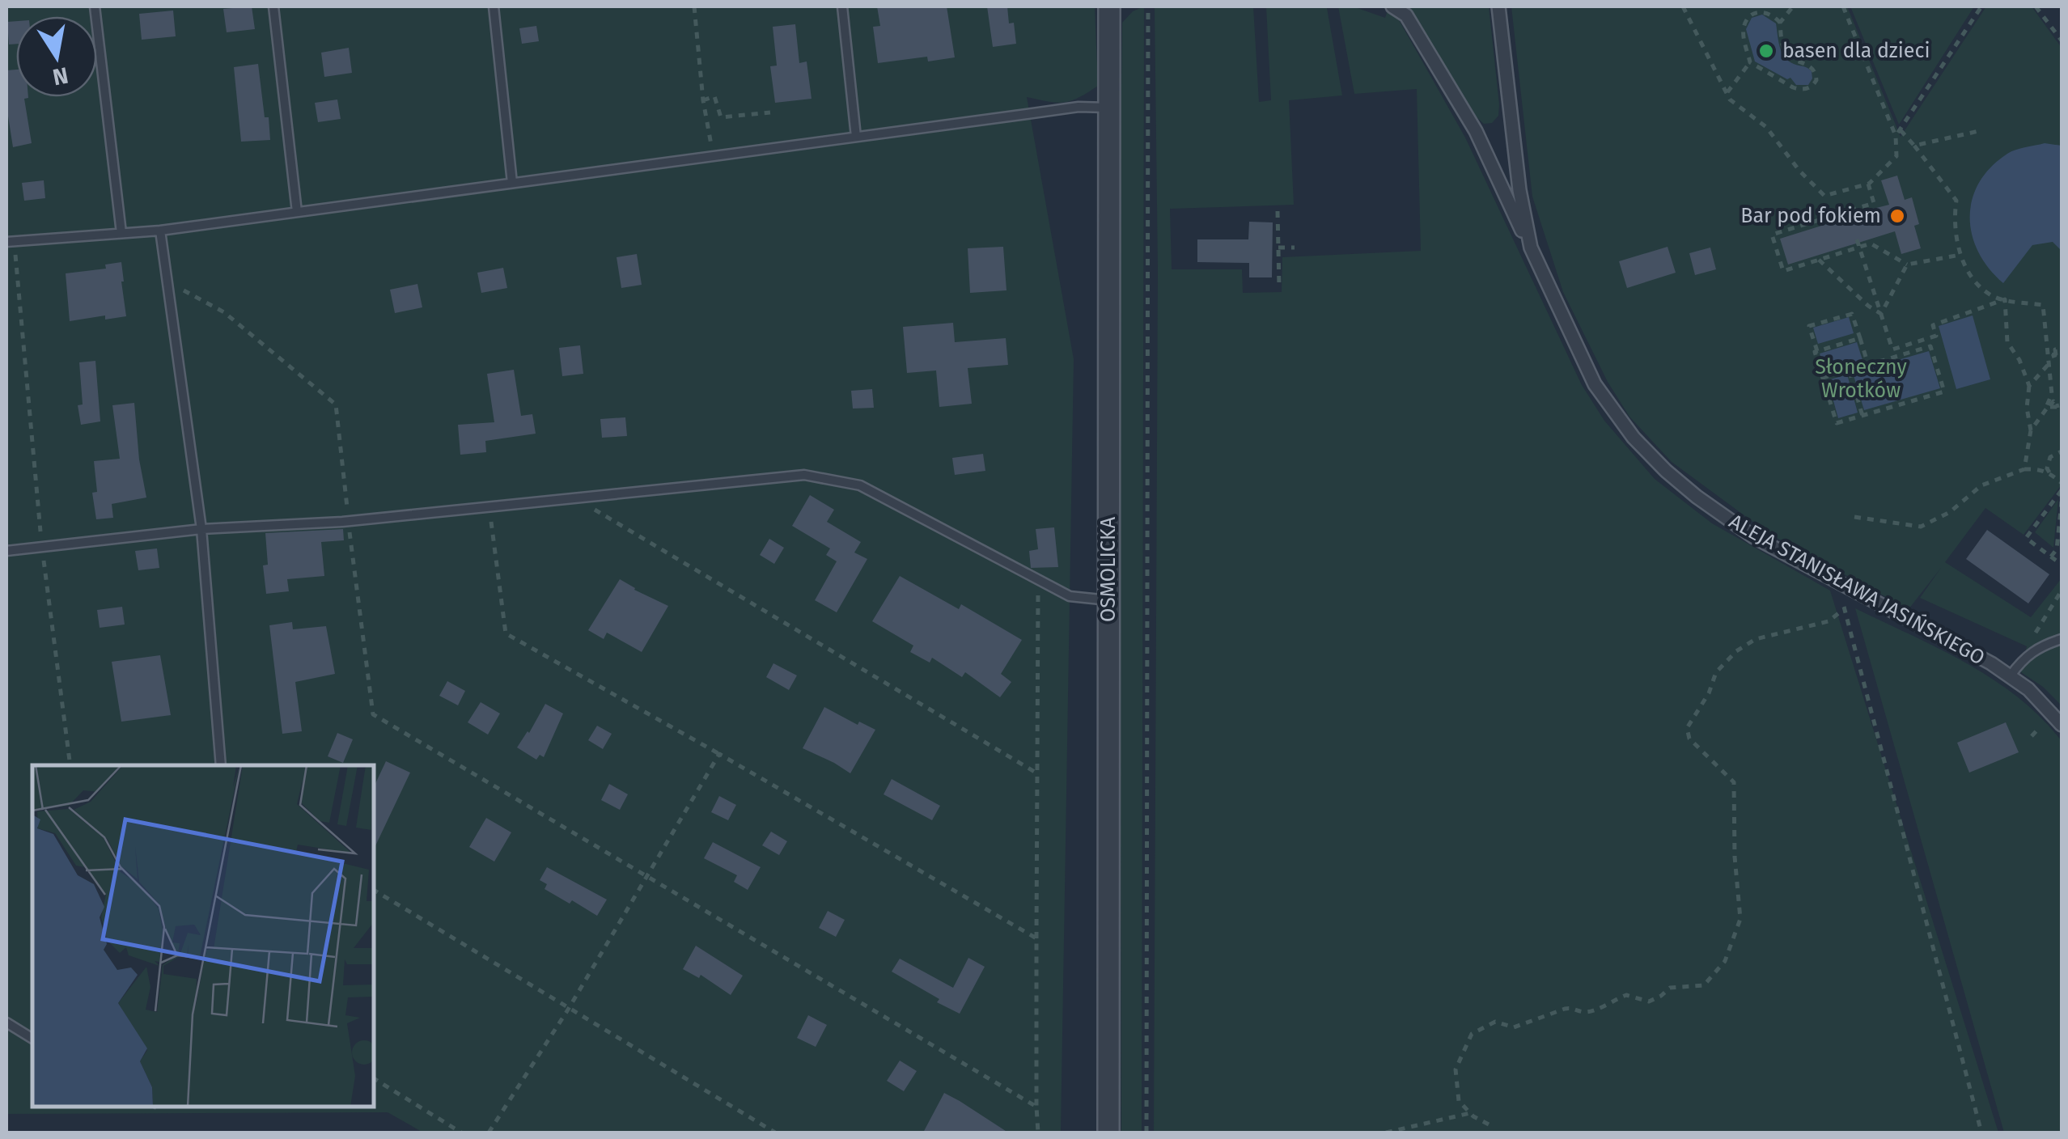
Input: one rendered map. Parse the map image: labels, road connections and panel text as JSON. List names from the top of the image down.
{
  "streets": {
    "street": ["OSMOLICKA", "ALEJA STANISŁAWA JASIŃSKIEGO"]
  },
  "parks": ["Słoneczny Wrotków"],
  "places": ["basen dla dzieci", "Bar pod fokiem"],
  "north": "bottom"
}
